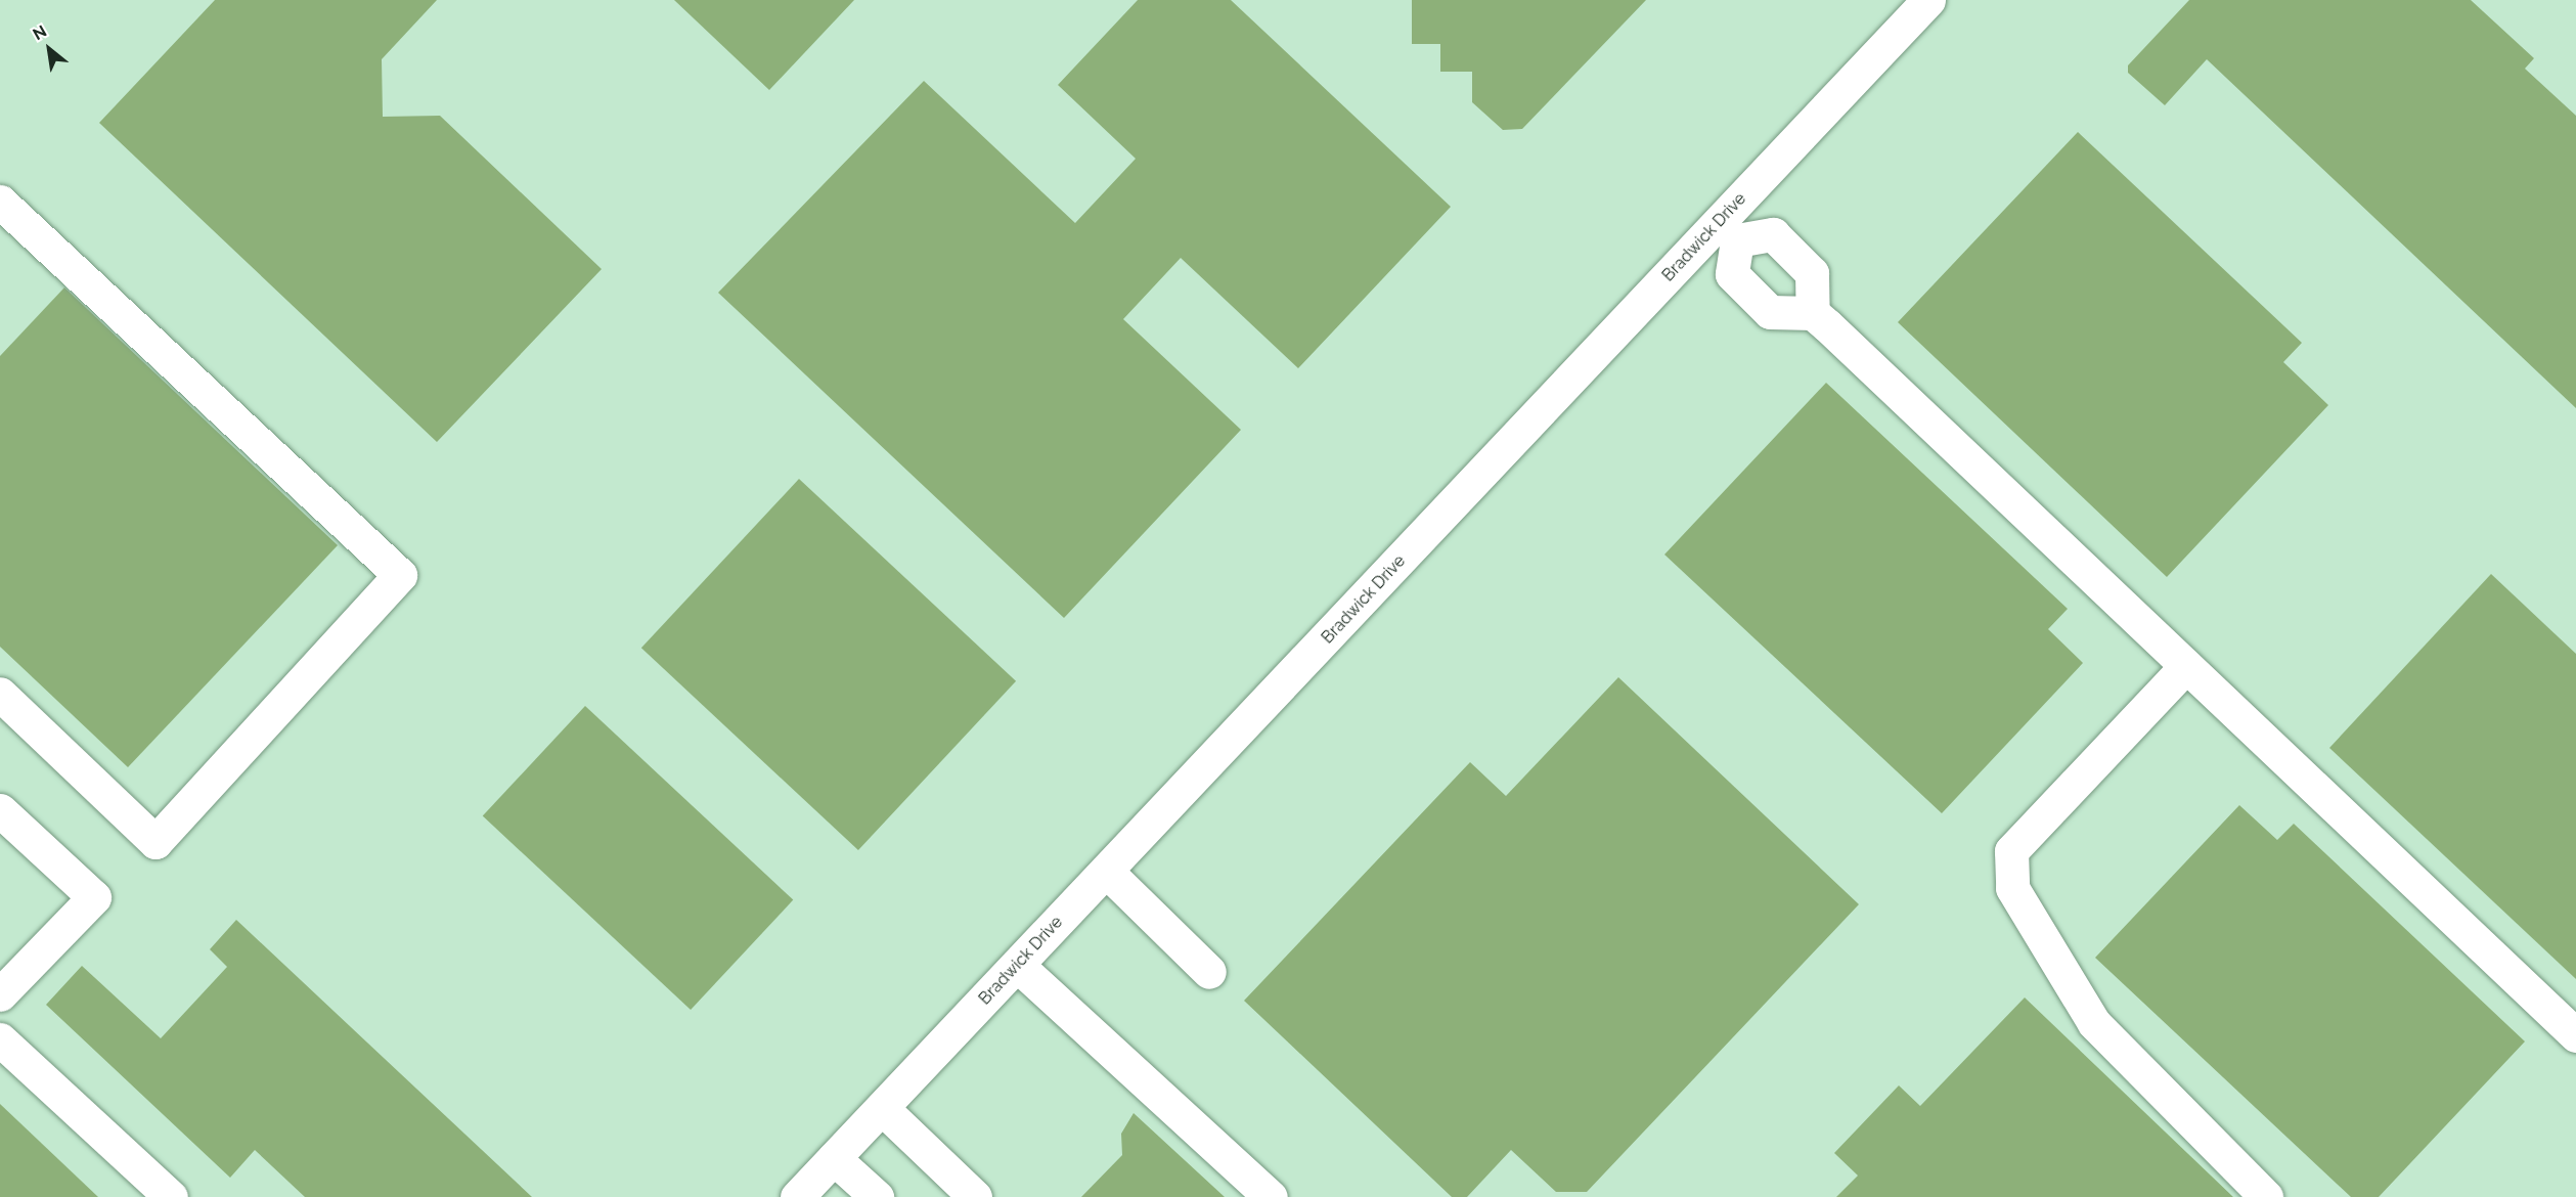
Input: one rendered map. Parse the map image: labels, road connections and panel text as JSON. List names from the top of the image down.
{
  "streets": {
    "street": ["Bradwick Drive"]
  },
  "north": "top left"
}
